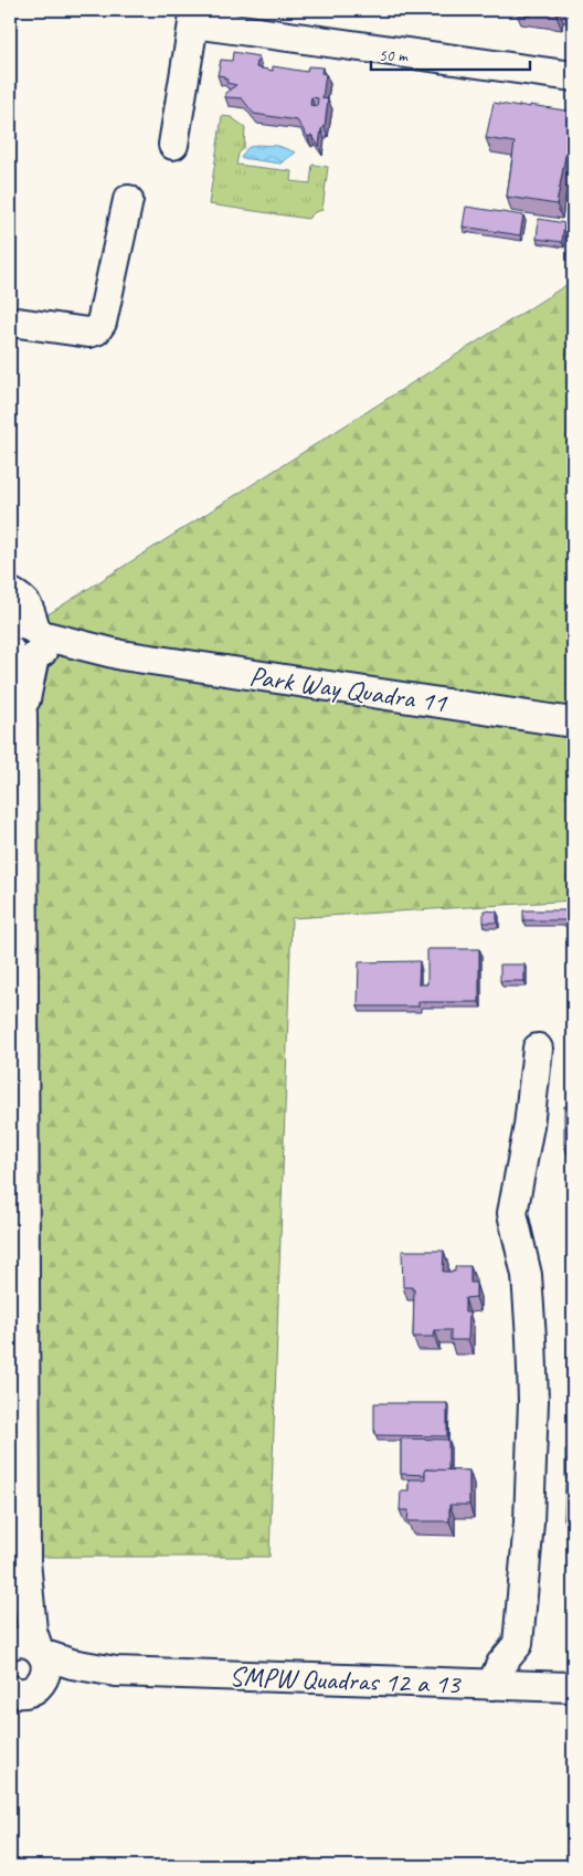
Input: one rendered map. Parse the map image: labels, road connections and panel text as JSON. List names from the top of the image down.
{
  "streets": {
    "street": ["Park Way Quadra 11", "SMPW Quadras 12 a 13"]
  },
  "scale_bar": "50 m"
}
